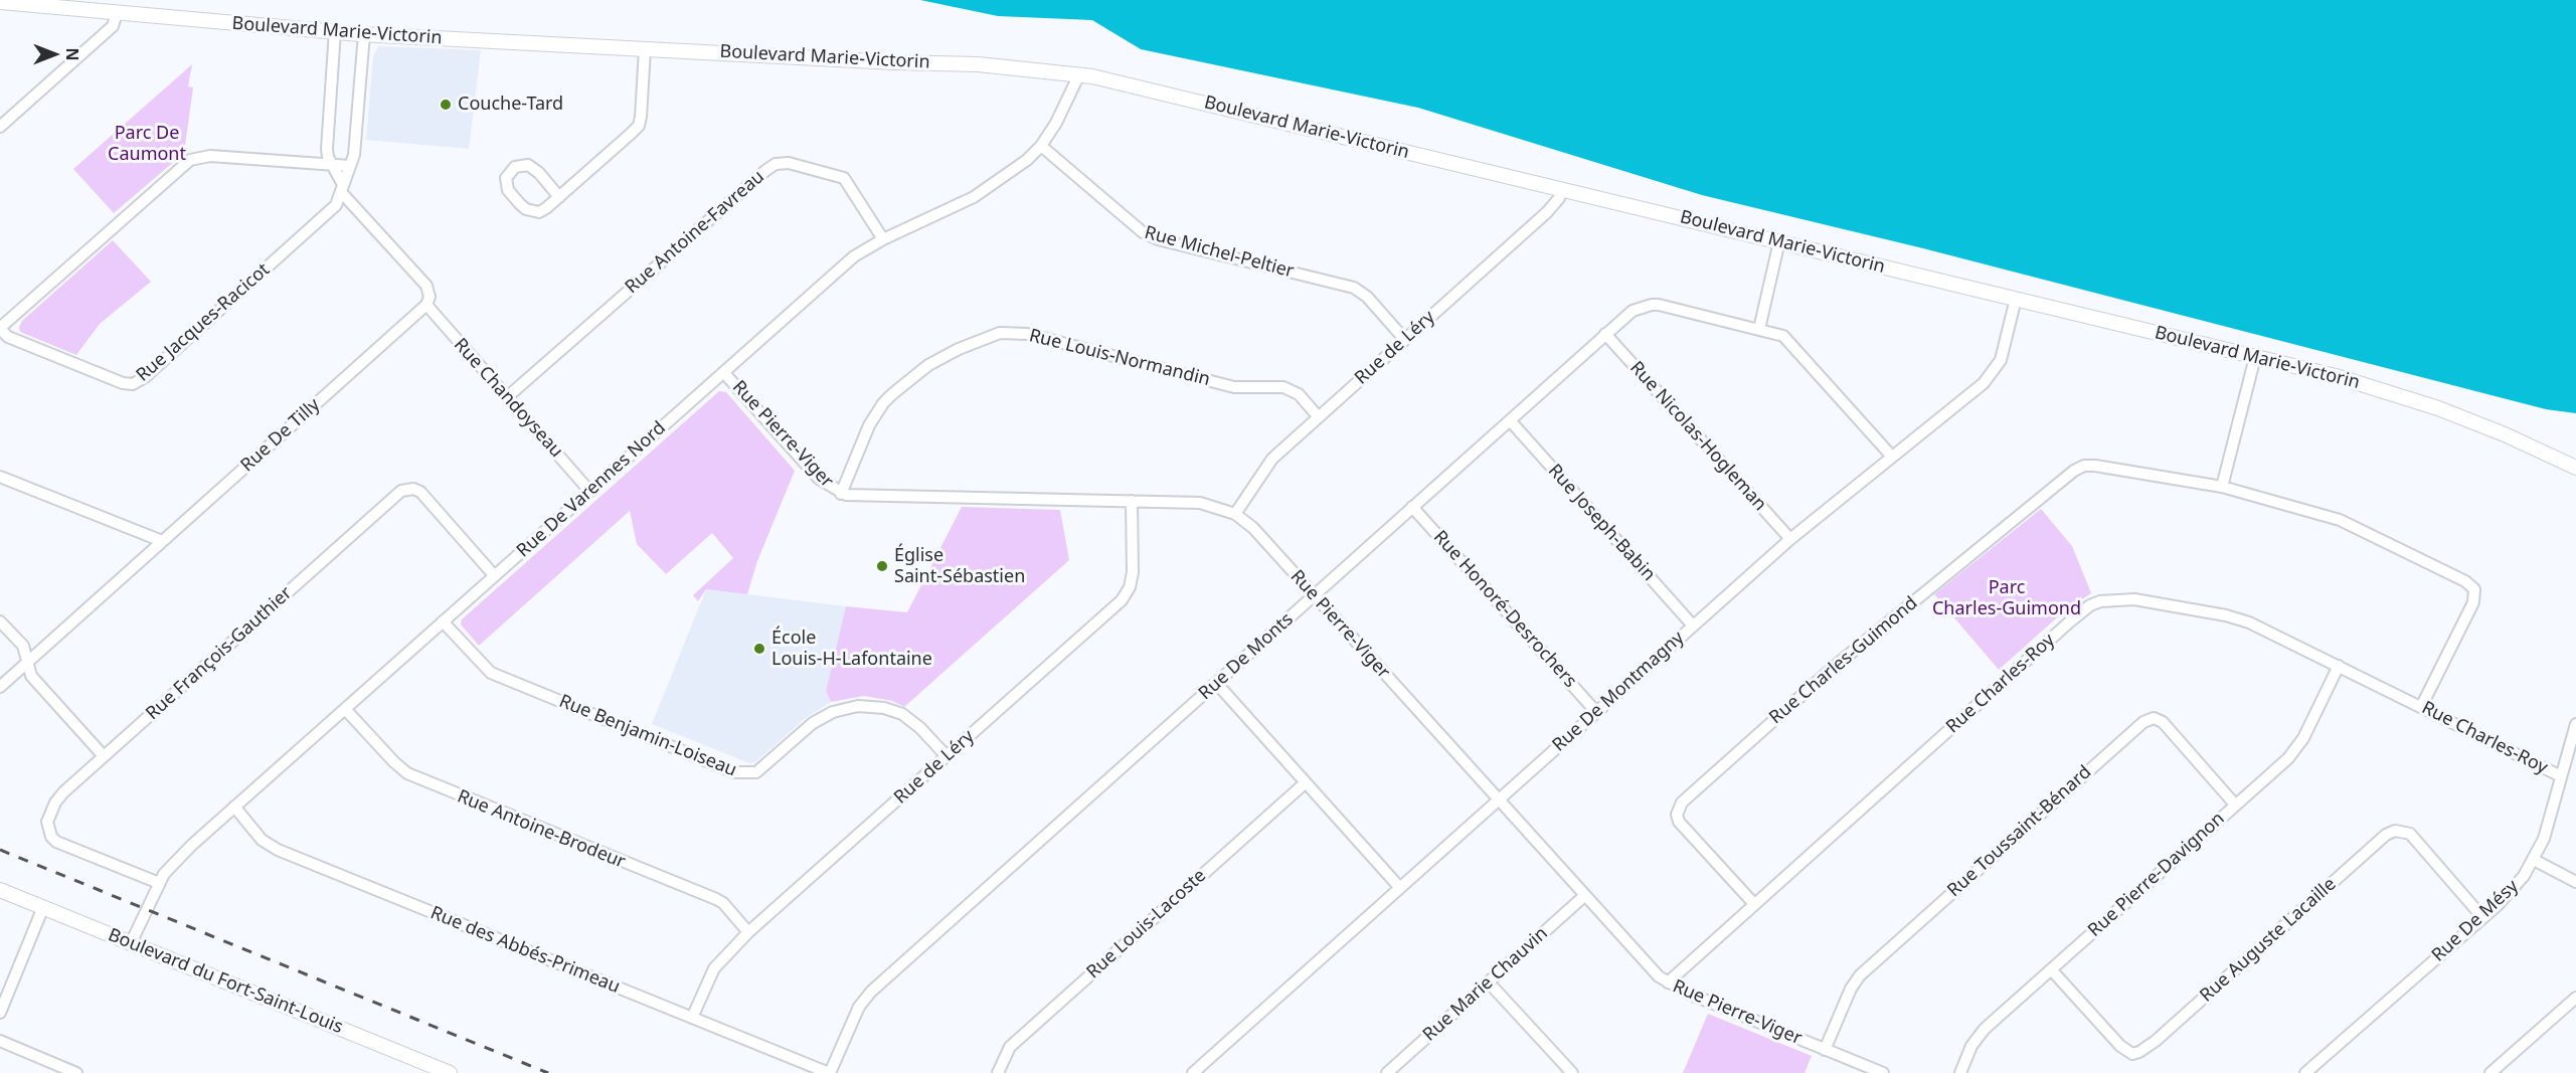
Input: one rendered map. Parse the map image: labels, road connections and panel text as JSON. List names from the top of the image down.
{
  "streets": {
    "street": [
      "Boulevard Marie-Victorin",
      "Rue Antoine-Favreau",
      "Rue Michel-Peltier",
      "Rue Jacques-Racicot",
      "Rue de Léry",
      "Rue Louis-Normandin",
      "Rue Chandoyseau",
      "Rue Pierre-Viger",
      "Rue De Tilly",
      "Rue Nicolas-Hogleman",
      "Rue De Varennes Nord",
      "Rue Joseph-Babin",
      "Rue Honoré-Desrochers",
      "Rue François-Gauthier",
      "Rue De Monts",
      "Rue Charles-Guimond",
      "Rue Charles-Roy",
      "Rue De Montmagny",
      "Rue Benjamin-Loiseau",
      "Rue Antoine-Brodeur",
      "Rue Toussaint-Bénard",
      "Rue Pierre-Davignon",
      "Rue De Mésy",
      "Rue Louis-Lacoste",
      "Rue Auguste Lacaille",
      "Rue des Abbés-Primeau",
      "Boulevard du Fort-Saint-Louis",
      "Rue Marie Chauvin"
    ]
  },
  "crossings": [
    ["Boulevard Marie-Victorin", "Rue Jacques-Racicot"],
    ["Boulevard Marie-Victorin", "Rue de Léry"],
    ["Boulevard Marie-Victorin", "Rue De Varennes Nord"],
    ["Boulevard Marie-Victorin", "Rue De Montmagny"],
    ["Rue Antoine-Favreau", "Rue Chandoyseau"],
    ["Rue Antoine-Favreau", "Rue De Varennes Nord"],
    ["Rue Michel-Peltier", "Rue de Léry"],
    ["Rue Michel-Peltier", "Rue De Varennes Nord"],
    ["Rue de Léry", "Rue Louis-Normandin"],
    ["Rue de Léry", "Rue Pierre-Viger"],
    ["Rue de Léry", "Rue Benjamin-Loiseau"],
    ["Rue de Léry", "Rue Antoine-Brodeur"],
    ["Rue de Léry", "Rue des Abbés-Primeau"],
    ["Rue Louis-Normandin", "Rue Pierre-Viger"],
    ["Rue Chandoyseau", "Rue De Tilly"],
    ["Rue Chandoyseau", "Rue De Varennes Nord"],
    ["Rue Pierre-Viger", "Rue De Varennes Nord"],
    ["Rue Pierre-Viger", "Rue De Monts"],
    ["Rue Pierre-Viger", "Rue Charles-Roy"],
    ["Rue Pierre-Viger", "Rue De Montmagny"],
    ["Rue Pierre-Viger", "Rue Toussaint-Bénard"],
    ["Rue Pierre-Viger", "Rue Marie Chauvin"],
    ["Rue Nicolas-Hogleman", "Rue De Monts"],
    ["Rue Nicolas-Hogleman", "Rue De Montmagny"],
    ["Rue De Varennes Nord", "Rue François-Gauthier"],
    ["Rue De Varennes Nord", "Rue Benjamin-Loiseau"],
    ["Rue De Varennes Nord", "Rue Antoine-Brodeur"],
    ["Rue De Varennes Nord", "Rue des Abbés-Primeau"],
    ["Rue De Varennes Nord", "Boulevard du Fort-Saint-Louis"],
    ["Rue Joseph-Babin", "Rue De Monts"],
    ["Rue Joseph-Babin", "Rue De Montmagny"],
    ["Rue Honoré-Desrochers", "Rue De Monts"],
    ["Rue Honoré-Desrochers", "Rue De Montmagny"],
    ["Rue De Monts", "Rue De Montmagny"],
    ["Rue De Monts", "Rue des Abbés-Primeau"],
    ["Rue Charles-Guimond", "Rue Charles-Roy"],
    ["Rue Charles-Roy", "Rue Pierre-Davignon"],
    ["Rue Charles-Roy", "Rue De Mésy"],
    ["Rue Toussaint-Bénard", "Rue Pierre-Davignon"],
    ["Rue Pierre-Davignon", "Rue Auguste Lacaille"],
    ["Rue De Mésy", "Rue Auguste Lacaille"]
  ],
  "parks": ["Parc De Caumont", "Parc Charles-Guimond"],
  "places": ["Couche-Tard", "Église Saint-Sébastien", "École Louis-H-Lafontaine"],
  "north": "right"
}
